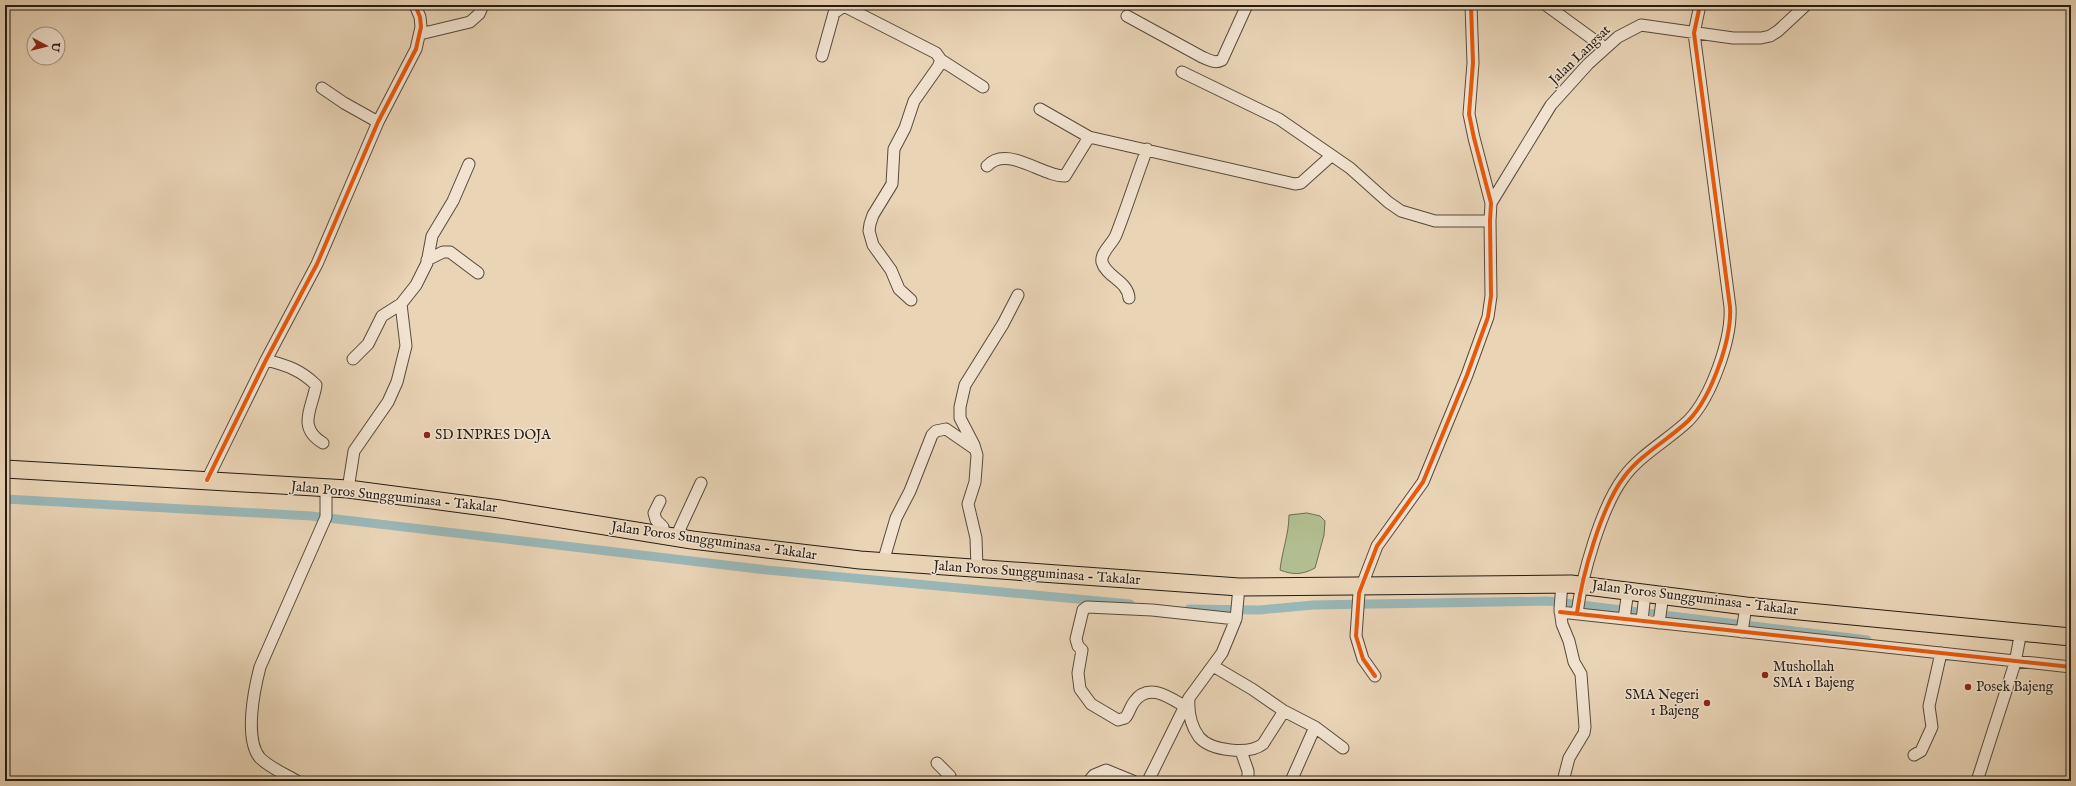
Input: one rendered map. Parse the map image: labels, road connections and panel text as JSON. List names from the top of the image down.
{
  "streets": {
    "highway": ["Jalan Poros Sungguminasa - Takalar"],
    "street": ["Jalan Langsat"]
  },
  "places": [
    "SD INPRES DOJA",
    "Mushollah SMA 1 Bajeng",
    "Posek Bajeng",
    "SMA Negeri 1 Bajeng"
  ],
  "north": "right"
}
